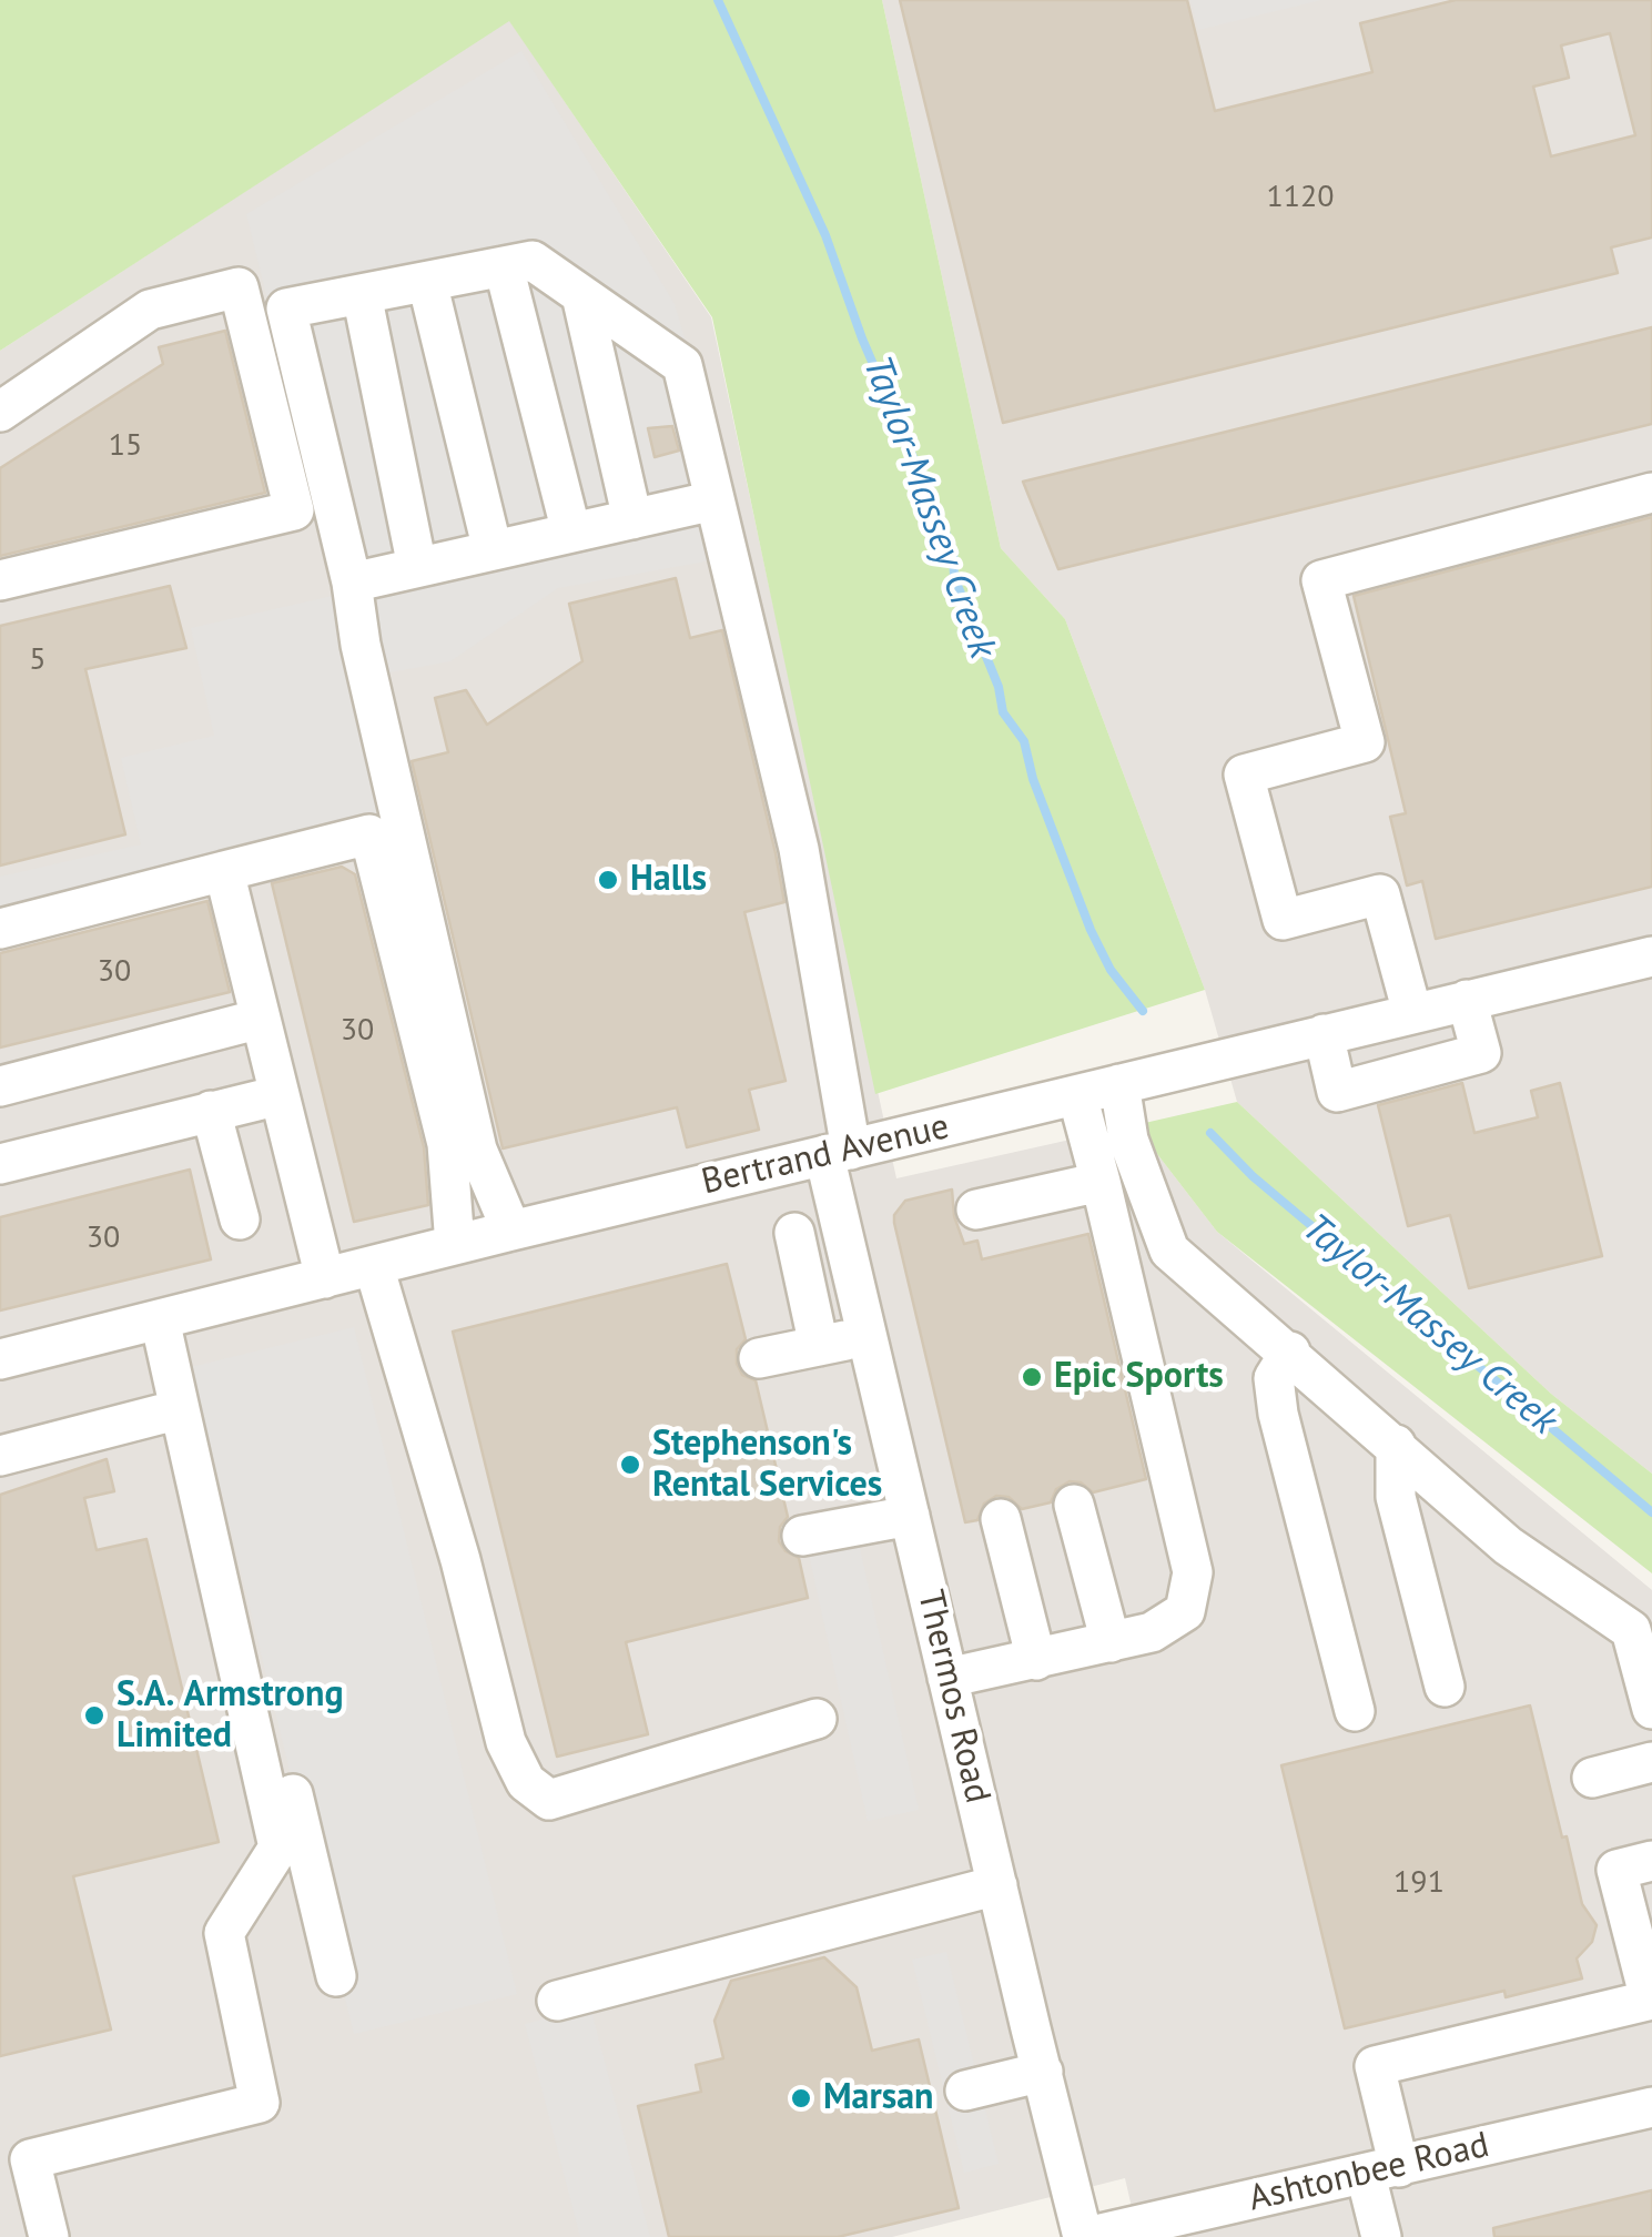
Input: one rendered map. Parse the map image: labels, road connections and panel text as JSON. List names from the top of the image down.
{
  "streets": {
    "street": ["Bertrand Avenue", "Thermos Road", "Ashtonbee Road"]
  },
  "crossings": [
    ["Bertrand Avenue", "Thermos Road"],
    ["Thermos Road", "Ashtonbee Road"]
  ],
  "water": ["Taylor-Massey Creek"],
  "places": [
    "Halls",
    "Epic Sports",
    "Stephenson's Rental Services",
    "S.A. Armstrong Limited",
    "Marsan"
  ],
  "house_numbers": [
    "1120",
    "15",
    "5",
    "30",
    "30",
    "30",
    "191"
  ]
}
